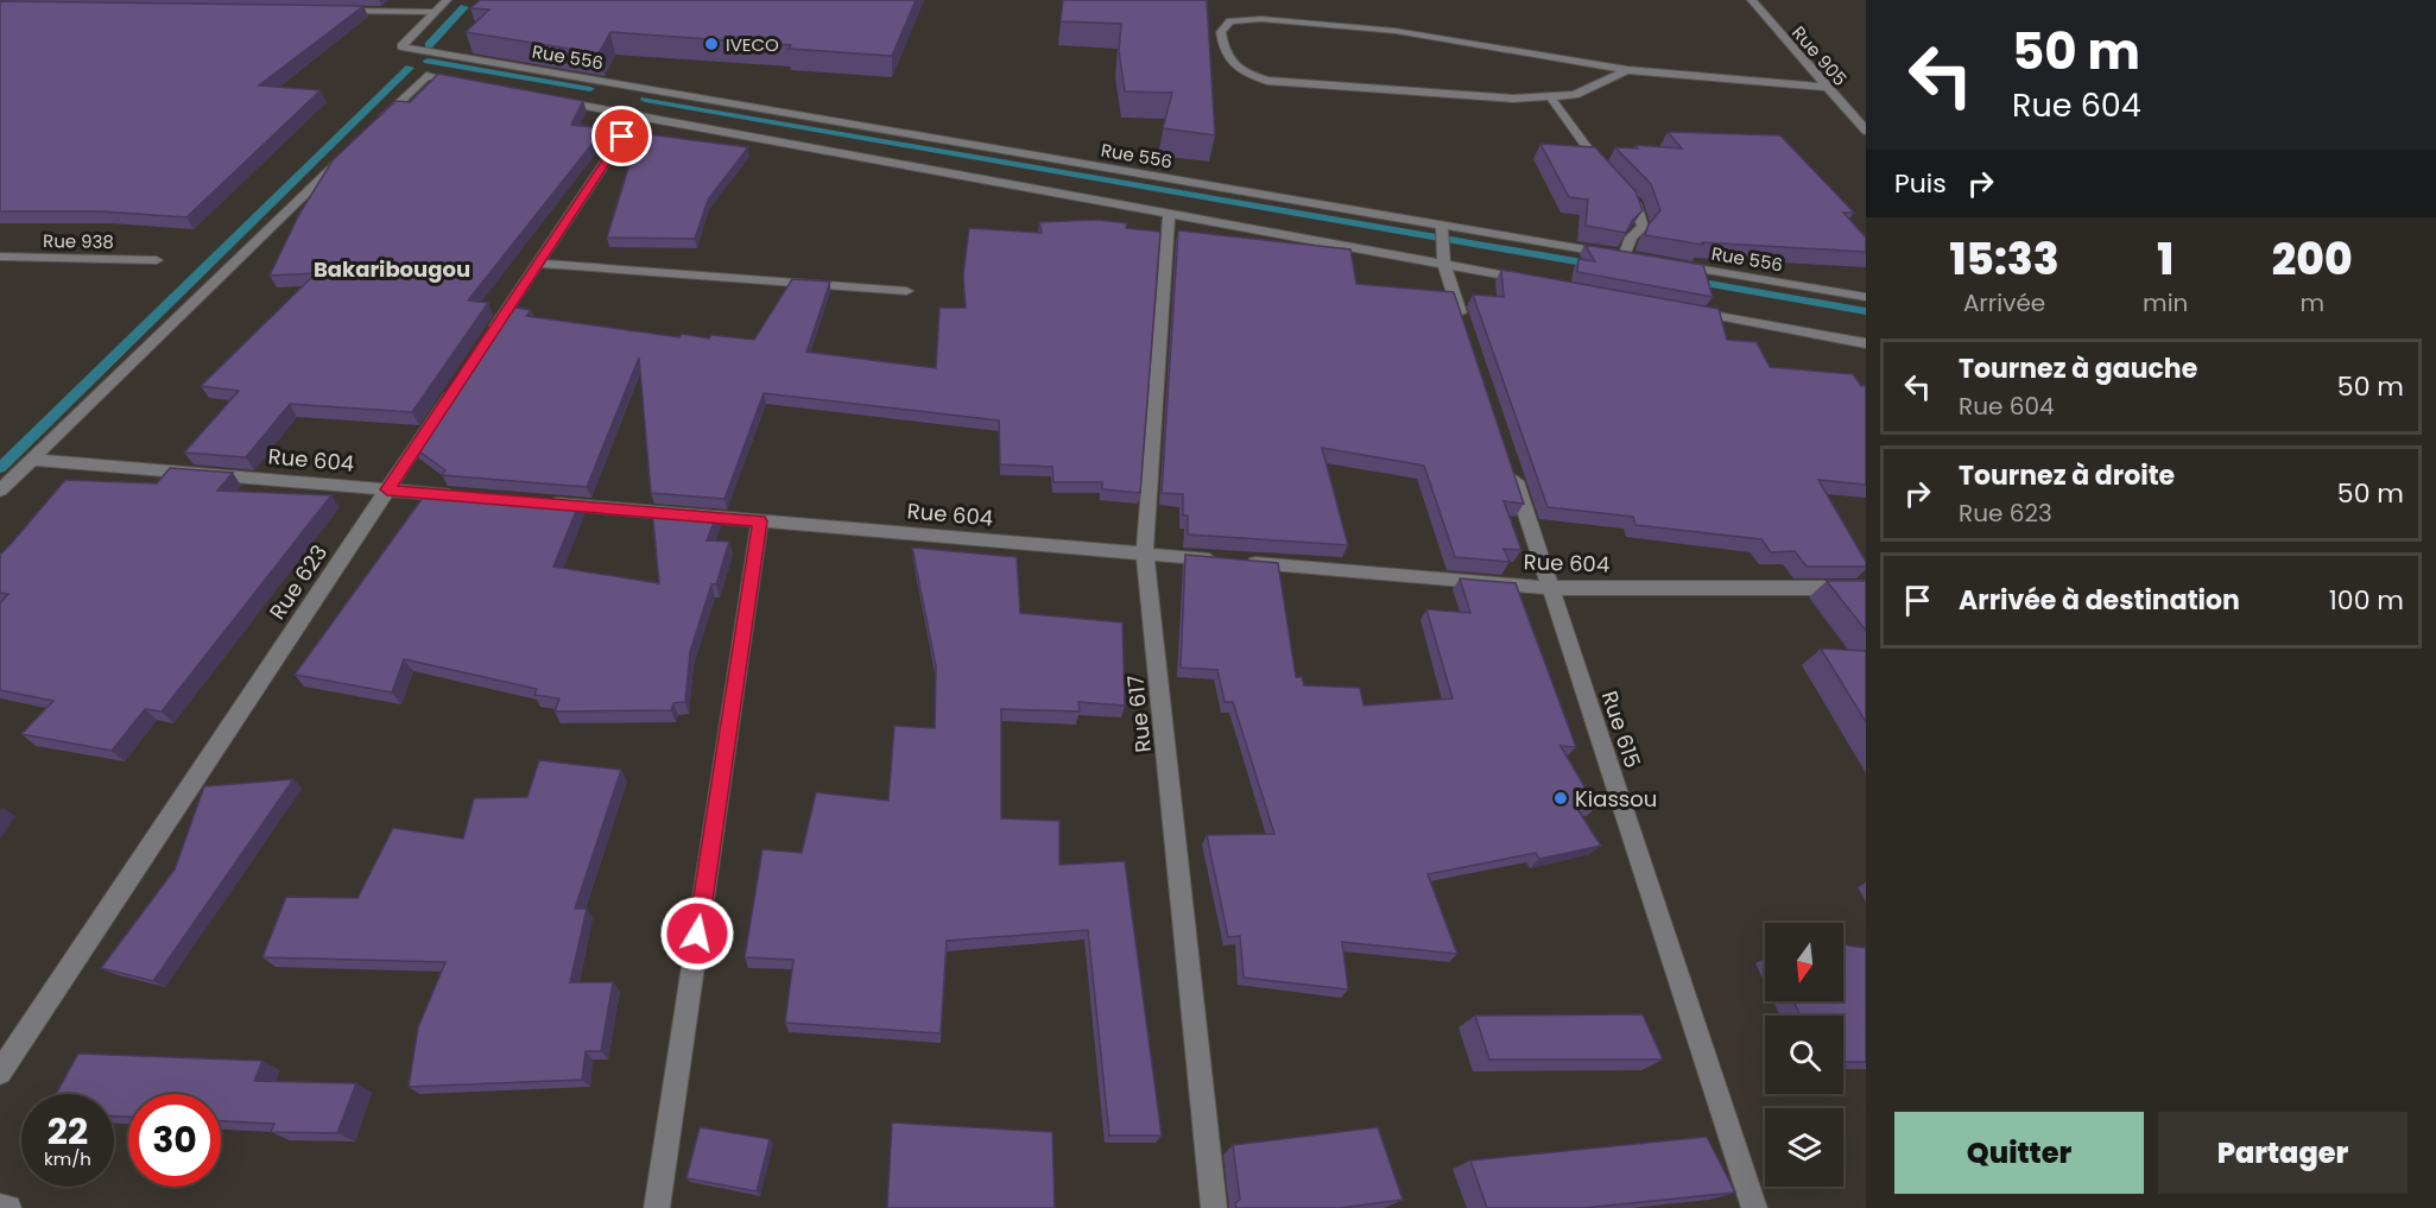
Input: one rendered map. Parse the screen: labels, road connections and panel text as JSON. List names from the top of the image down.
{
  "streets": {
    "street": [
      "Rue 905",
      "Rue 556",
      "Rue 938",
      "Rue 604",
      "Rue 623",
      "Rue 617",
      "Rue 615"
    ]
  },
  "crossings": [
    ["Rue 604", "Rue 623"],
    ["Rue 604", "Rue 617"],
    ["Rue 604", "Rue 615"]
  ],
  "districts": ["Bakaribougou"],
  "places": ["IVECO", "Kiassou"],
  "north": "bottom",
  "page": {
    "turn": ["50 m", "Rue 604"],
    "then": "Puis",
    "eta": [
      "15:33",
      "Arrivée",
      "1",
      "min",
      "200",
      "m"
    ],
    "list": [
      {
        "name": "Tournez à gauche",
        "note": "Rue 604",
        "value": "50 m"
      },
      {
        "name": "Tournez à droite",
        "note": "Rue 623",
        "value": "50 m"
      },
      {
        "name": "Arrivée à destination",
        "value": "100 m"
      }
    ],
    "speed": "22 km/h",
    "limit": "30",
    "buttons": ["Quitter", "Partager"]
  }
}
